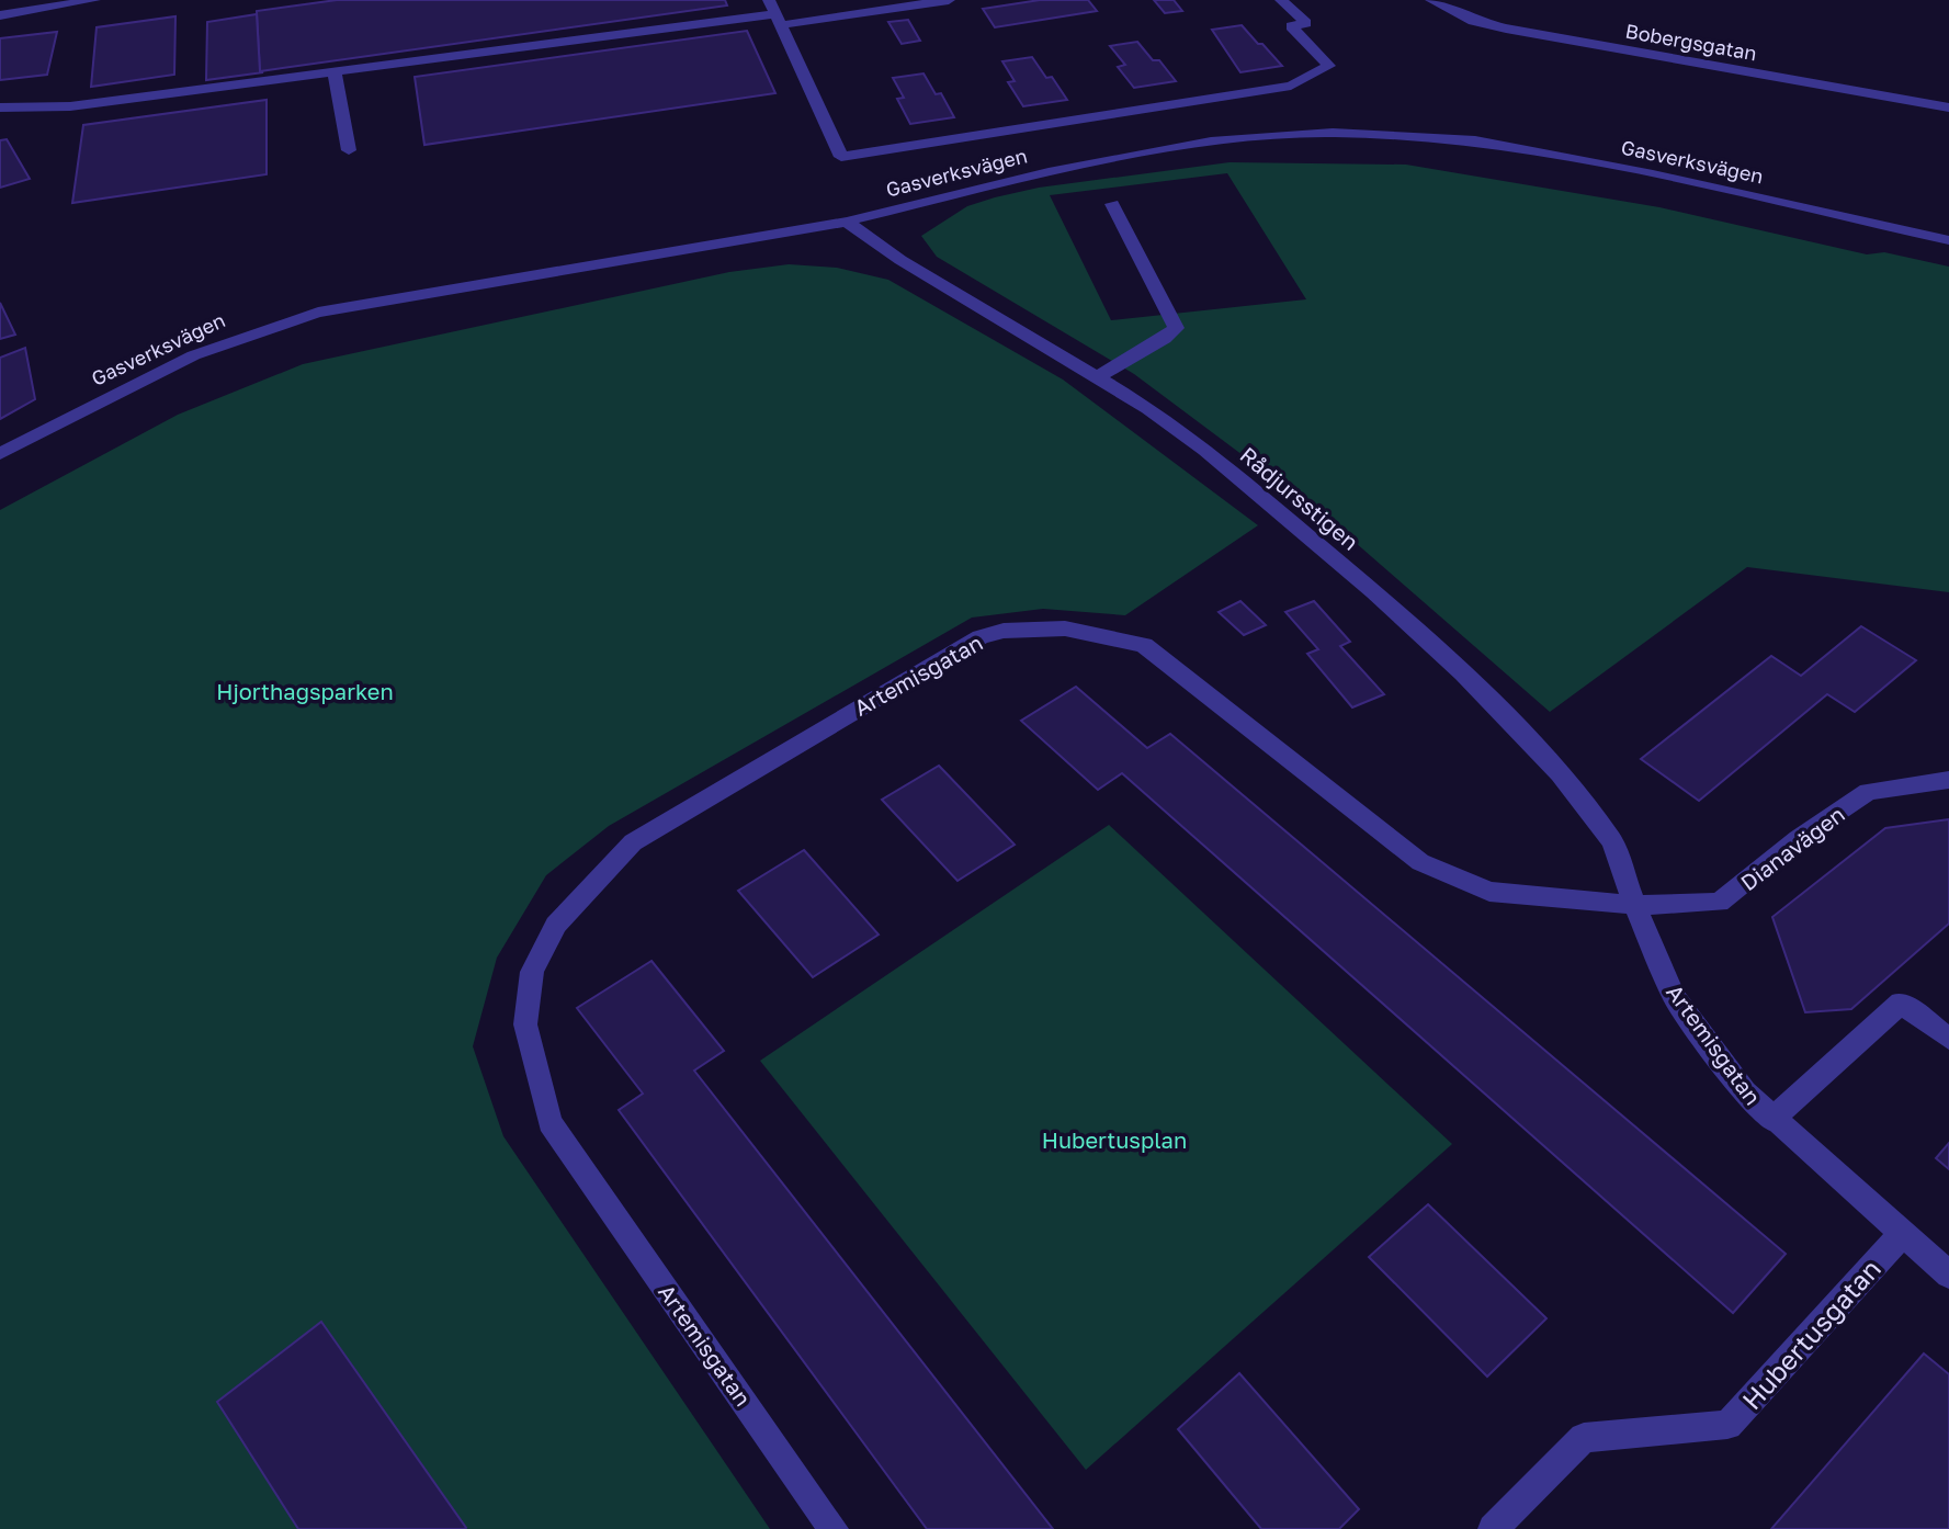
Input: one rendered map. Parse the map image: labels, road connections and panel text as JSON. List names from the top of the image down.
{
  "streets": {
    "street": [
      "Bobergsgatan",
      "Gasverksvägen",
      "Rådjursstigen",
      "Artemisgatan",
      "Dianavägen",
      "Hubertusgatan"
    ]
  },
  "crossings": [
    ["Gasverksvägen", "Rådjursstigen"],
    ["Rådjursstigen", "Artemisgatan"],
    ["Rådjursstigen", "Dianavägen"],
    ["Artemisgatan", "Dianavägen"],
    ["Artemisgatan", "Hubertusgatan"]
  ],
  "parks": ["Hjorthagsparken", "Hubertusplan"]
}
